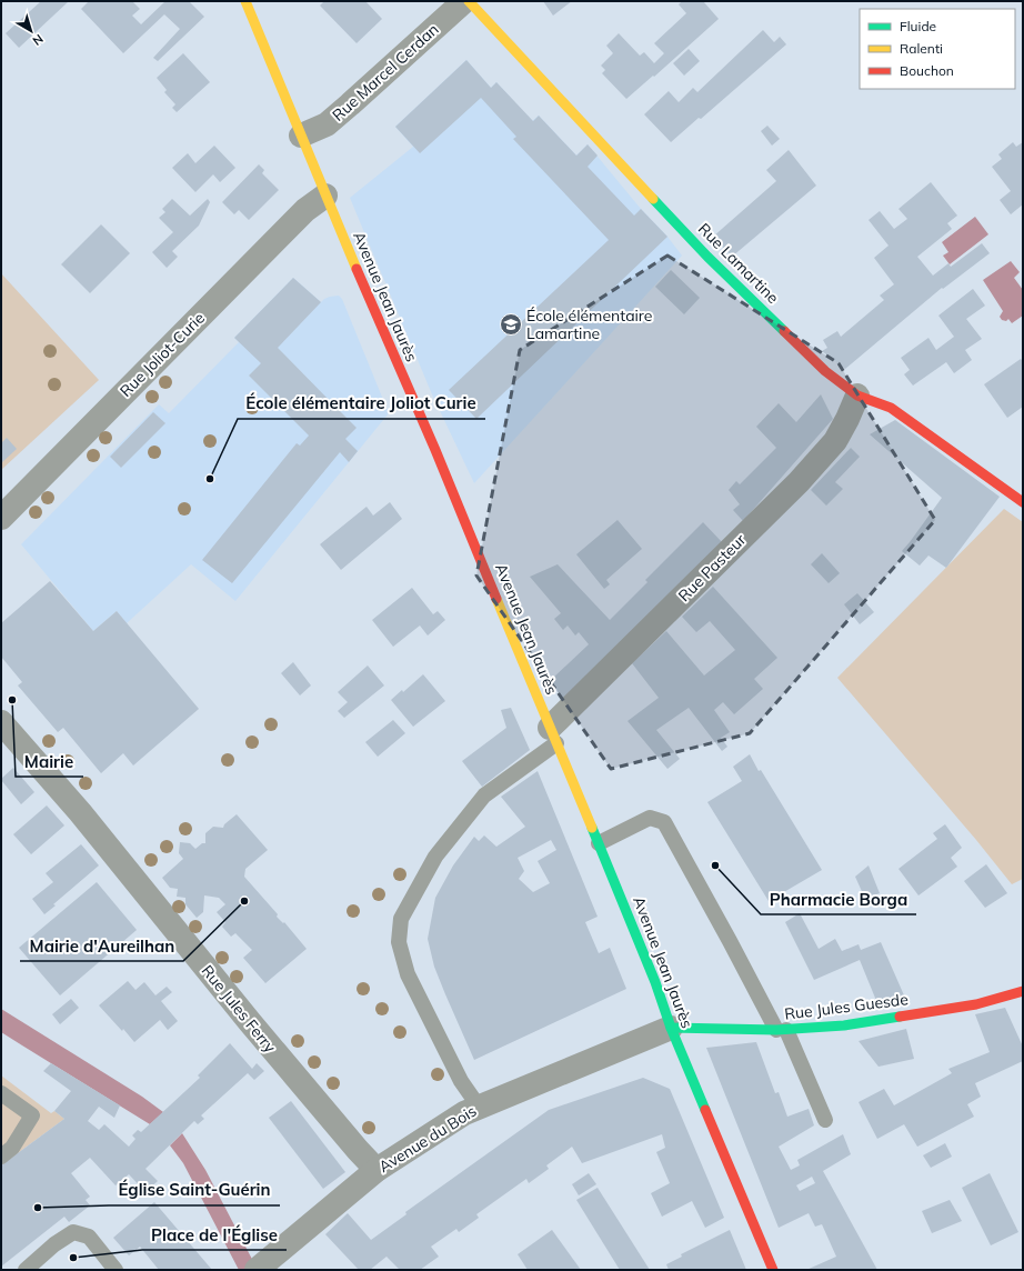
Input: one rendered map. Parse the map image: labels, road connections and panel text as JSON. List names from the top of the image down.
{
  "streets": {
    "main road": ["Rue Lamartine", "Avenue Jean Jaurès", "Rue Jules Guesde"],
    "street": [
      "Rue Marcel Cerdan",
      "Rue Joliot-Curie",
      "Rue Pasteur",
      "Rue Jules Ferry",
      "Avenue du Bois"
    ]
  },
  "crossings": [
    ["Rue Marcel Cerdan", "Avenue Jean Jaurès"],
    ["Rue Lamartine", "Rue Pasteur"],
    ["Avenue Jean Jaurès", "Rue Joliot-Curie"],
    ["Avenue Jean Jaurès", "Rue Pasteur"],
    ["Avenue Jean Jaurès", "Rue Jules Guesde"],
    ["Avenue Jean Jaurès", "Avenue du Bois"],
    ["Rue Jules Guesde", "Avenue du Bois"],
    ["Rue Jules Ferry", "Avenue du Bois"]
  ],
  "places": {
    "school or university": ["École élémentaire Lamartine"],
    "other": [
      "École élémentaire Joliot Curie",
      "Mairie",
      "Pharmacie Borga",
      "Mairie d'Aureilhan",
      "Église Saint-Guérin",
      "Place de l'Église"
    ]
  },
  "legend": ["Fluide", "Ralenti", "Bouchon"],
  "north": "bottom right"
}
